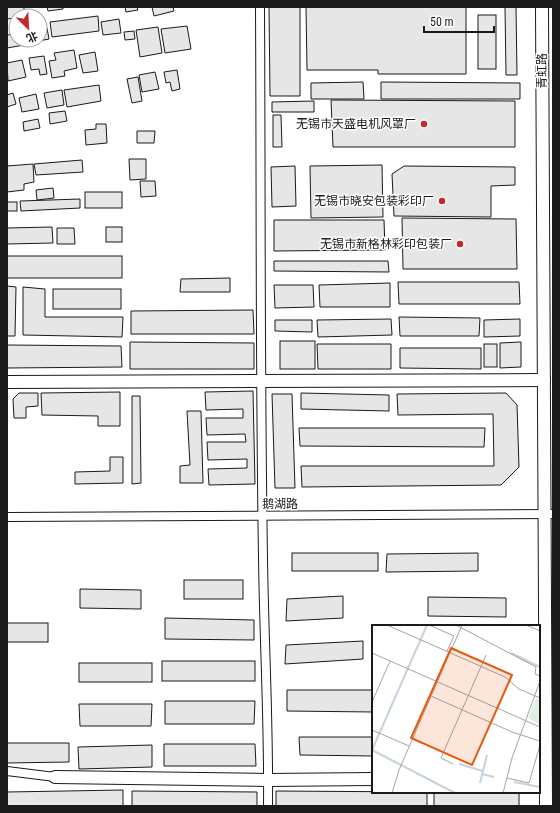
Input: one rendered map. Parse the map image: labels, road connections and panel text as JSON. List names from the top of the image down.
{
  "streets": {
    "street": ["青虹路", "鹅湖路"]
  },
  "crossings": [
    ["青虹路", "鹅湖路"]
  ],
  "places": ["无锡市天盛电机风罩厂", "无锡市晓安包装彩印厂", "无锡市新格林彩印包装厂"],
  "scale_bar": "50 m",
  "north": "bottom right"
}
